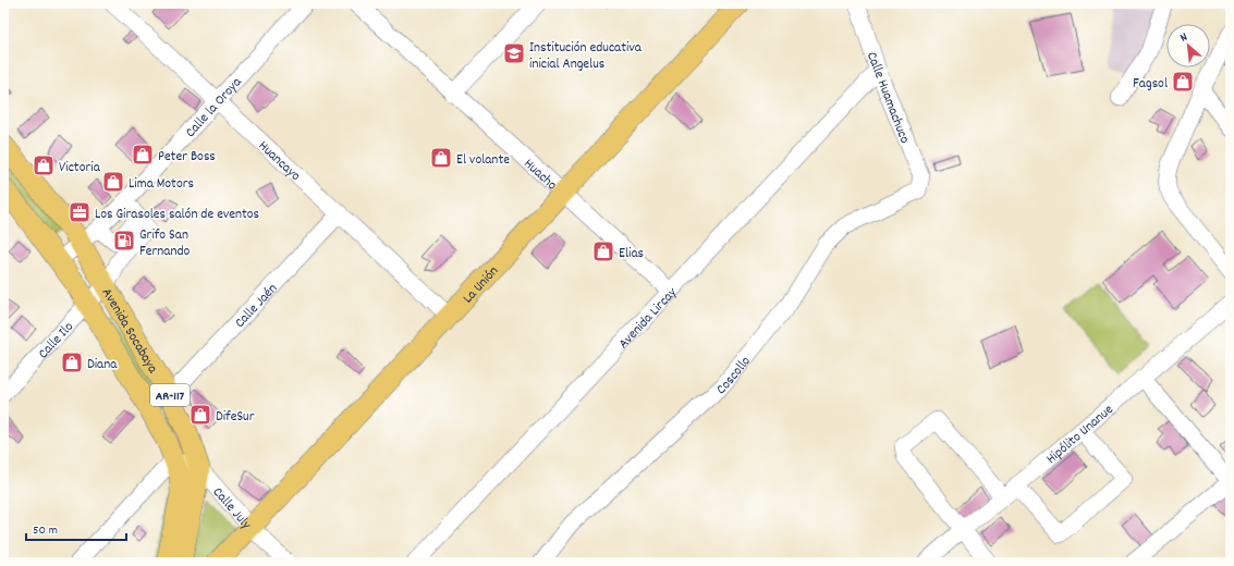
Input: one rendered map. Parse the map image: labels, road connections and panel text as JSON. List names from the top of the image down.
{
  "streets": {
    "main road": ["La Unión", "Avenida Socabaya", "AR-117"],
    "street": [
      "Calle Huamachuco",
      "Calle la Oroya",
      "Huancayo",
      "Huacho",
      "Calle Jaén",
      "Avenida Lircay",
      "Calle Ilo",
      "Coscollo",
      "Hipólito Unanue",
      "Calle July"
    ]
  },
  "crossings": [
    ["Calle Huamachuco", "Avenida Lircay"],
    ["Calle Huamachuco", "Coscollo"],
    ["Calle la Oroya", "Huancayo"],
    ["Calle la Oroya", "Avenida Socabaya"],
    ["Huancayo", "La Unión"],
    ["Huancayo", "Calle Jaén"],
    ["Huacho", "La Unión"],
    ["Huacho", "Avenida Lircay"],
    ["La Unión", "Calle July"],
    ["Calle Jaén", "Avenida Socabaya"],
    ["Avenida Socabaya", "Calle Ilo"],
    ["Avenida Socabaya", "Calle July"]
  ],
  "places": {
    "school or university": ["Institución educativa inicial Angelus"],
    "shop": [
      "Fagsol",
      "Peter Boss",
      "El volante",
      "Victoria",
      "Lima Motors",
      "Elias",
      "Diana",
      "DifeSur"
    ],
    "office": ["Los Girasoles salón de eventos"],
    "fuel station": ["Grifo San Fernando"]
  },
  "scale_bar": "50 m",
  "north": "top left"
}
